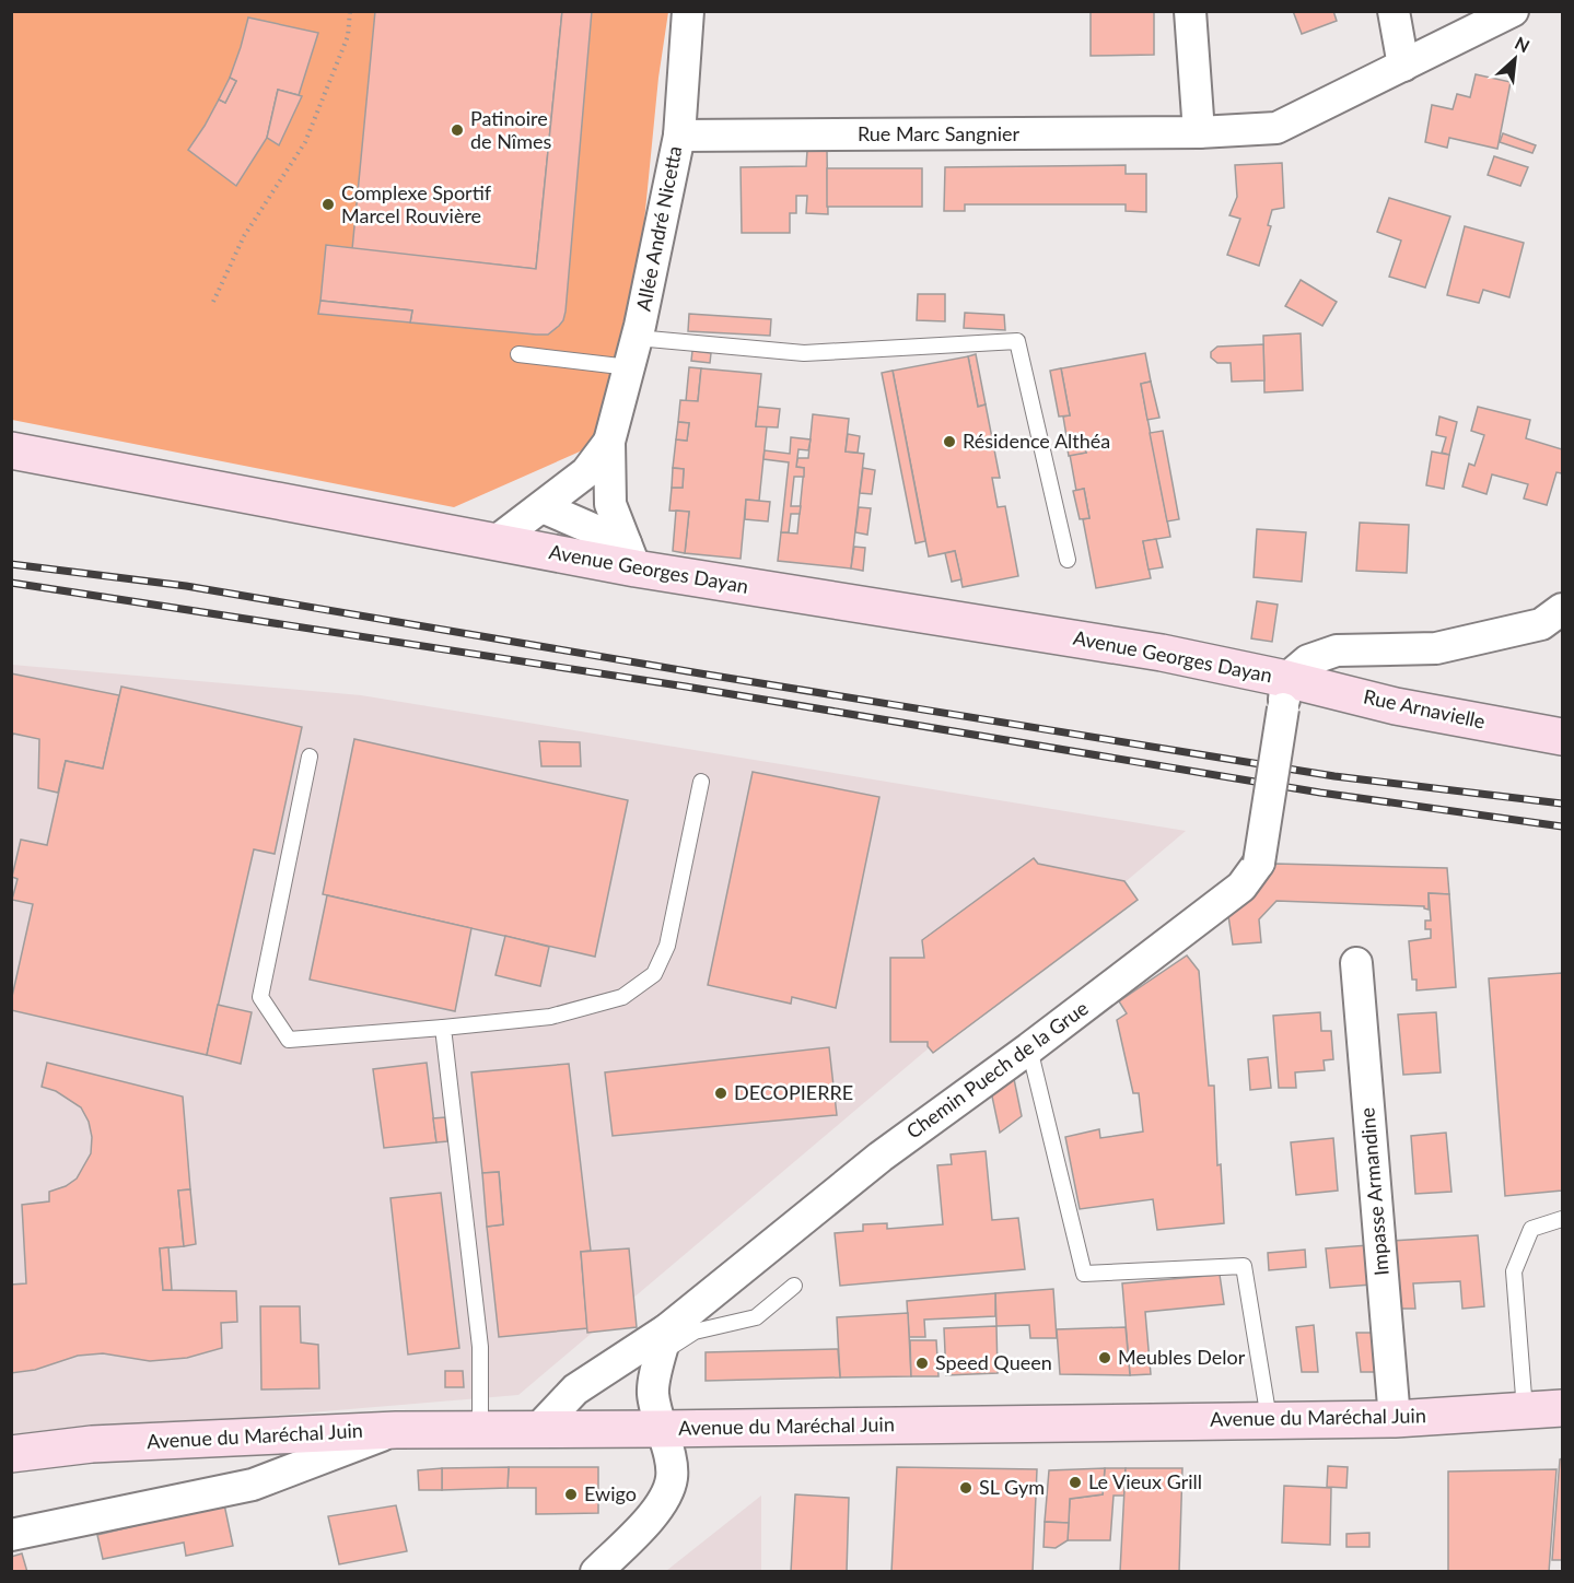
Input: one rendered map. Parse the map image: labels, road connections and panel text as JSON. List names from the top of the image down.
{
  "streets": {
    "street": [
      "Rue Marc Sangnier",
      "Allée André Nicetta",
      "Avenue Georges Dayan",
      "Rue Arnavielle",
      "Chemin Puech de la Grue",
      "Impasse Armandine",
      "Avenue du Maréchal Juin"
    ]
  },
  "crossings": [
    ["Rue Marc Sangnier", "Allée André Nicetta"],
    ["Allée André Nicetta", "Avenue Georges Dayan"],
    ["Avenue Georges Dayan", "Rue Arnavielle"],
    ["Avenue Georges Dayan", "Chemin Puech de la Grue"],
    ["Rue Arnavielle", "Chemin Puech de la Grue"],
    ["Chemin Puech de la Grue", "Avenue du Maréchal Juin"],
    ["Impasse Armandine", "Avenue du Maréchal Juin"]
  ],
  "places": [
    "Patinoire de Nîmes",
    "Complexe Sportif Marcel Rouvière",
    "Résidence Althéa",
    "DECOPIERRE",
    "Meubles Delor",
    "Speed Queen",
    "Le Vieux Grill",
    "SL Gym",
    "Ewigo"
  ],
  "north": "top right"
}
